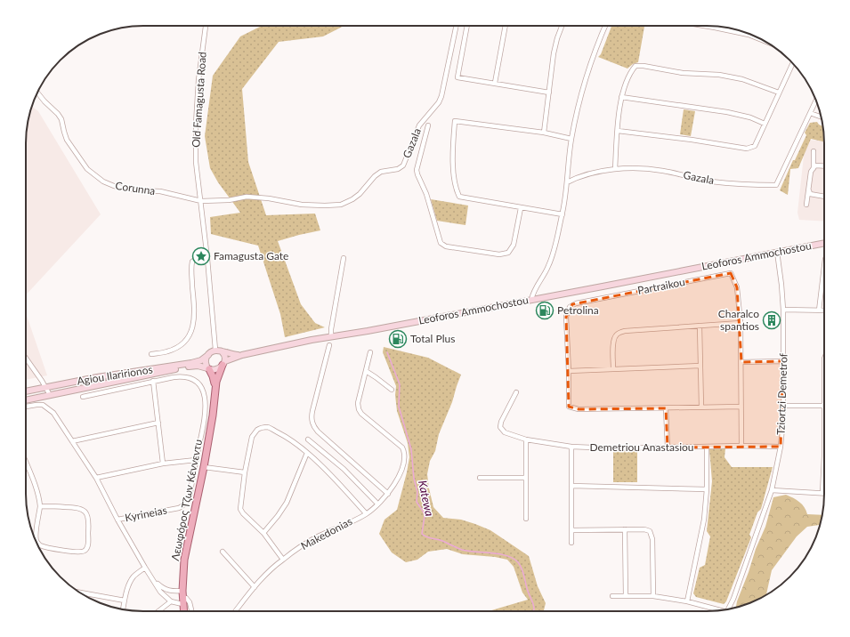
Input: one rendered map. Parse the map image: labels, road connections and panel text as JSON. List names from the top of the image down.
{
  "streets": {
    "main road": ["Leoforos Ammochostou", "Agiou Ilaririonos", "Λεωφόρος Τζων Κέννεντυ"],
    "street": [
      "Old Famagusta Road",
      "Gazala",
      "Corunna",
      "Partraikou",
      "Tziortzi Demetrof",
      "Demetriou Anastasiou",
      "Kyrineias",
      "Makedonias"
    ]
  },
  "crossings": [
    ["Old Famagusta Road", "Gazala"],
    ["Old Famagusta Road", "Corunna"],
    ["Old Famagusta Road", "Leoforos Ammochostou"],
    ["Old Famagusta Road", "Agiou Ilaririonos"],
    ["Gazala", "Corunna"],
    ["Leoforos Ammochostou", "Agiou Ilaririonos"],
    ["Leoforos Ammochostou", "Tziortzi Demetrof"],
    ["Partraikou", "Demetriou Anastasiou"],
    ["Tziortzi Demetrof", "Demetriou Anastasiou"]
  ],
  "water": ["Katewa"],
  "places": {
    "place": ["Famagusta Gate"],
    "fuel station": ["Petrolina", "Total Plus"],
    "building": ["Charalco spantios"]
  }
}
